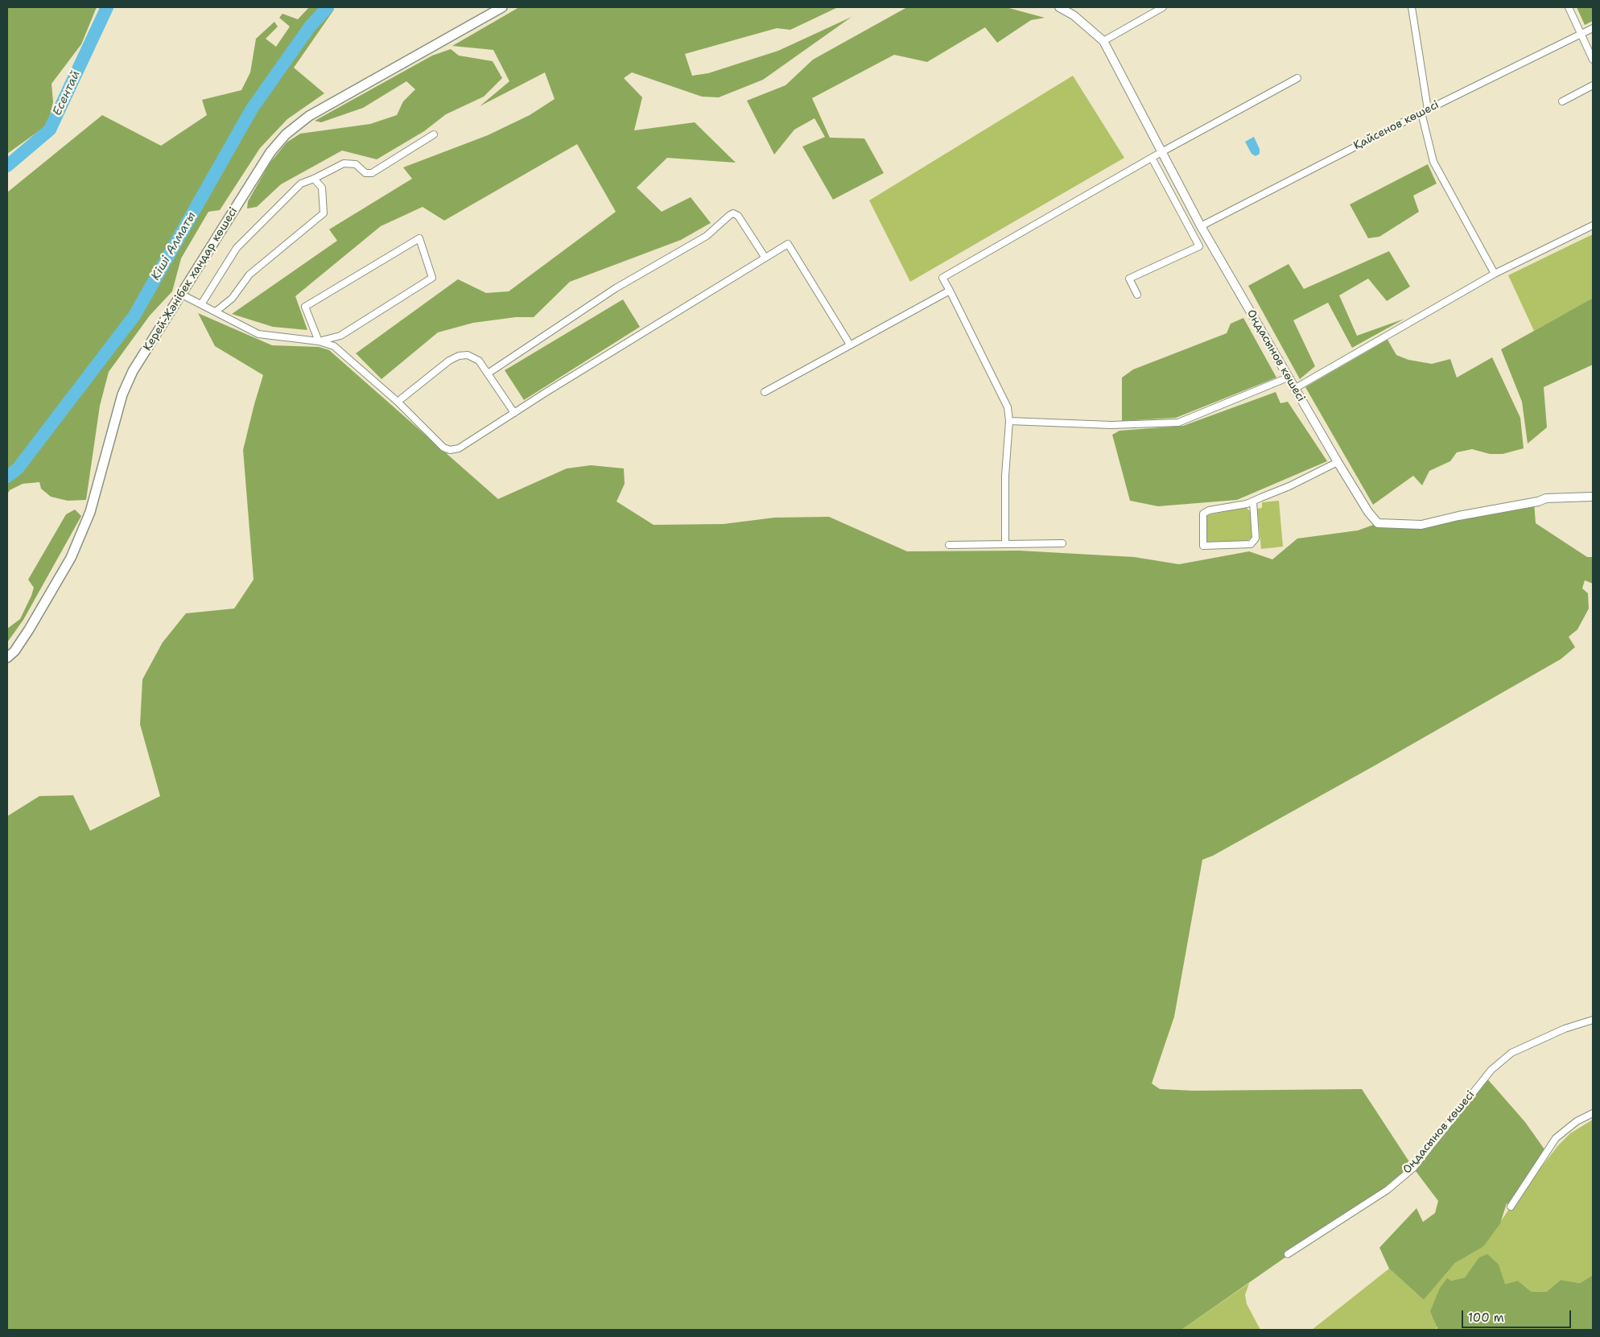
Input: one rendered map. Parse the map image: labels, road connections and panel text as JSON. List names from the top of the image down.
{
  "streets": {
    "main road": ["Керей-Жәнібек хандар көшесі"],
    "street": ["Қайсенов көшесі", "Оңдасынов көшесі"]
  },
  "crossings": [
    ["Қайсенов көшесі", "Оңдасынов көшесі"]
  ],
  "water": ["Есентай", "Кіші Алматы"],
  "scale_bar": "100 m"
}
